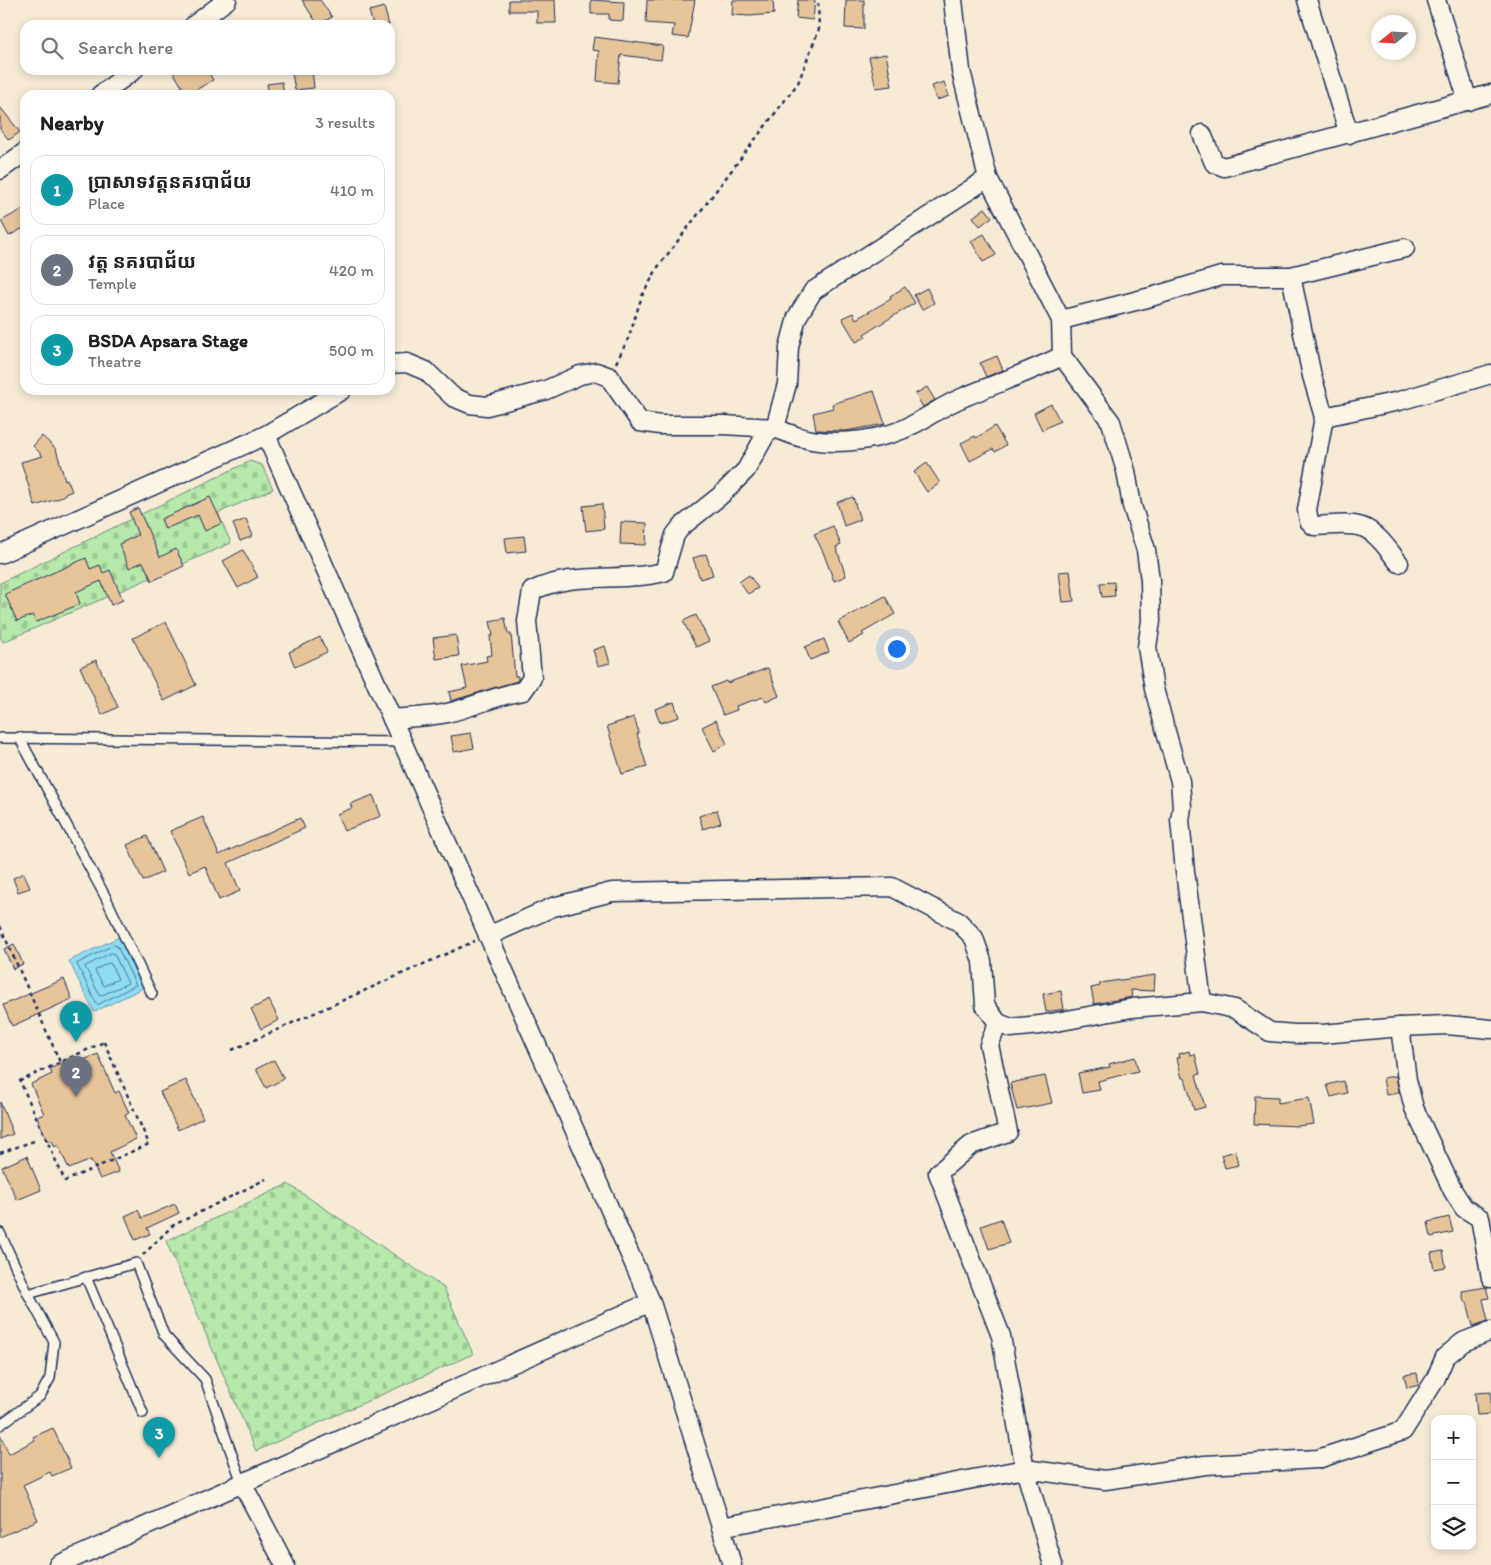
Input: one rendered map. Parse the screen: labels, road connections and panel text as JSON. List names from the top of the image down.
{
  "north": "left",
  "page": {
    "search": "Search here",
    "heading": ["Nearby", "3 results"],
    "list": [
      {
        "mark": "1",
        "name": "ប្រាសាទវត្តនគរបាជ័យ",
        "note": "Place",
        "value": "410 m"
      },
      {
        "mark": "2",
        "name": "វត្ត នគរបាជ័យ",
        "note": "Temple",
        "value": "420 m"
      },
      {
        "mark": "3",
        "name": "BSDA Apsara Stage",
        "note": "Theatre",
        "value": "500 m"
      }
    ],
    "pins": ["1", "2", "3"],
    "map_buttons": ["+", "−"]
  }
}
